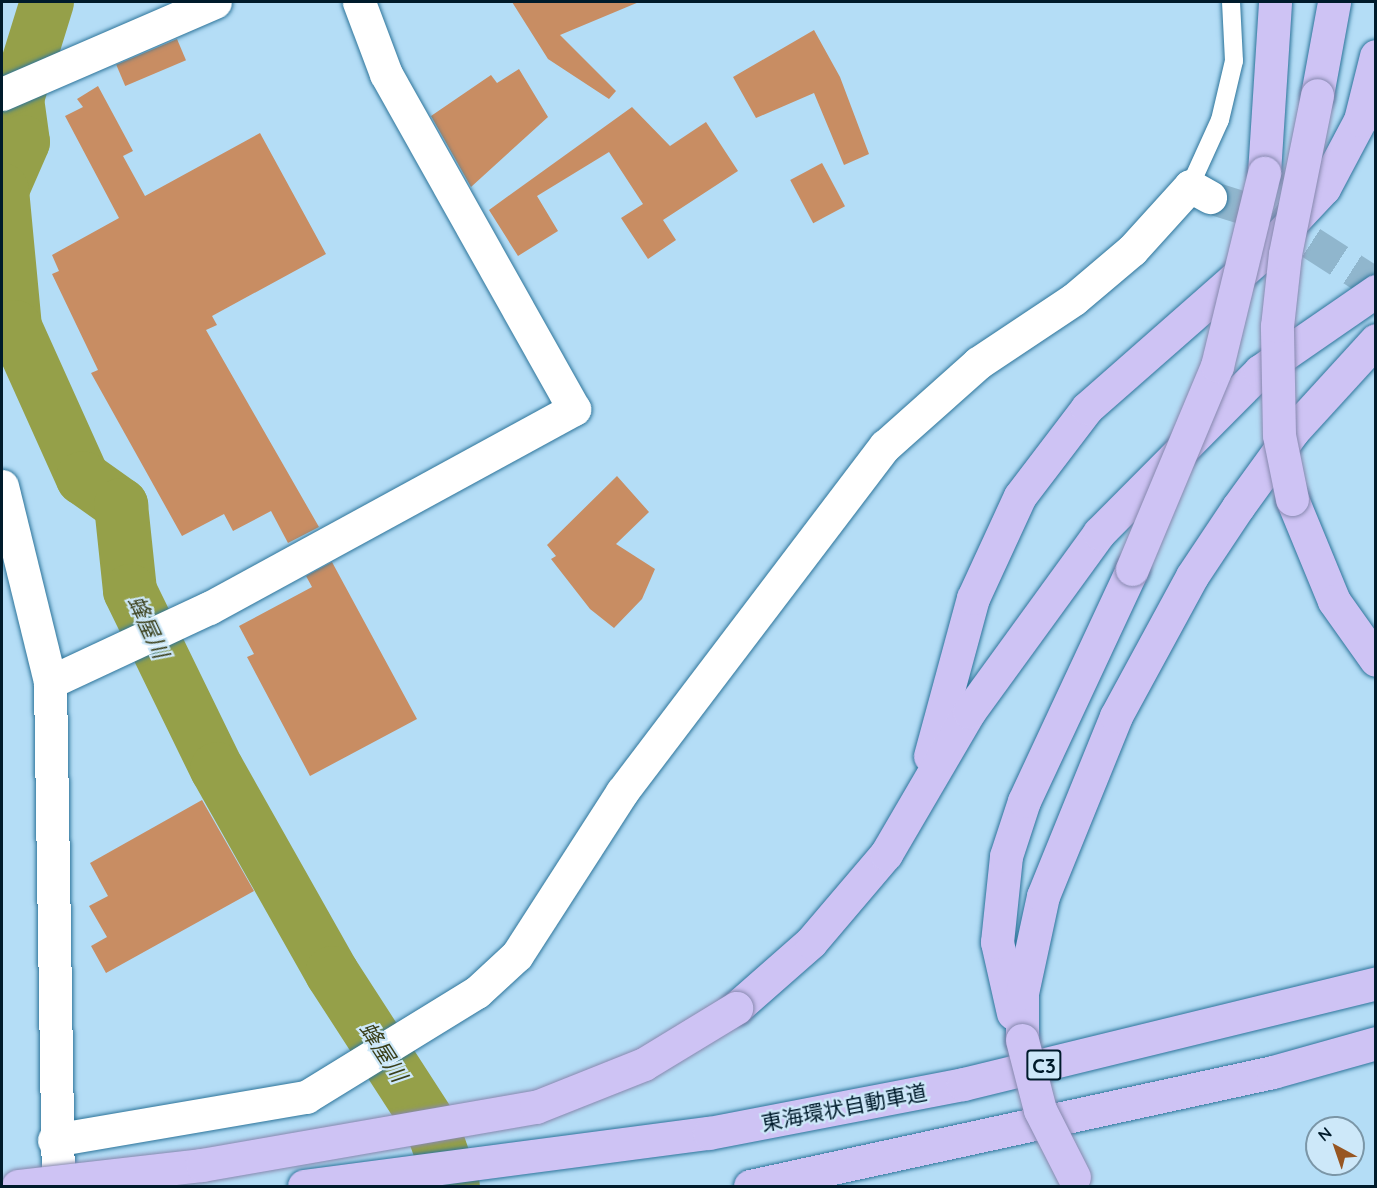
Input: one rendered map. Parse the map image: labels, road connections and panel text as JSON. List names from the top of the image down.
{
  "streets": {
    "highway": ["C3", "東海環状自動車道"]
  },
  "water": ["蜂屋川"],
  "north": "top left"
}
